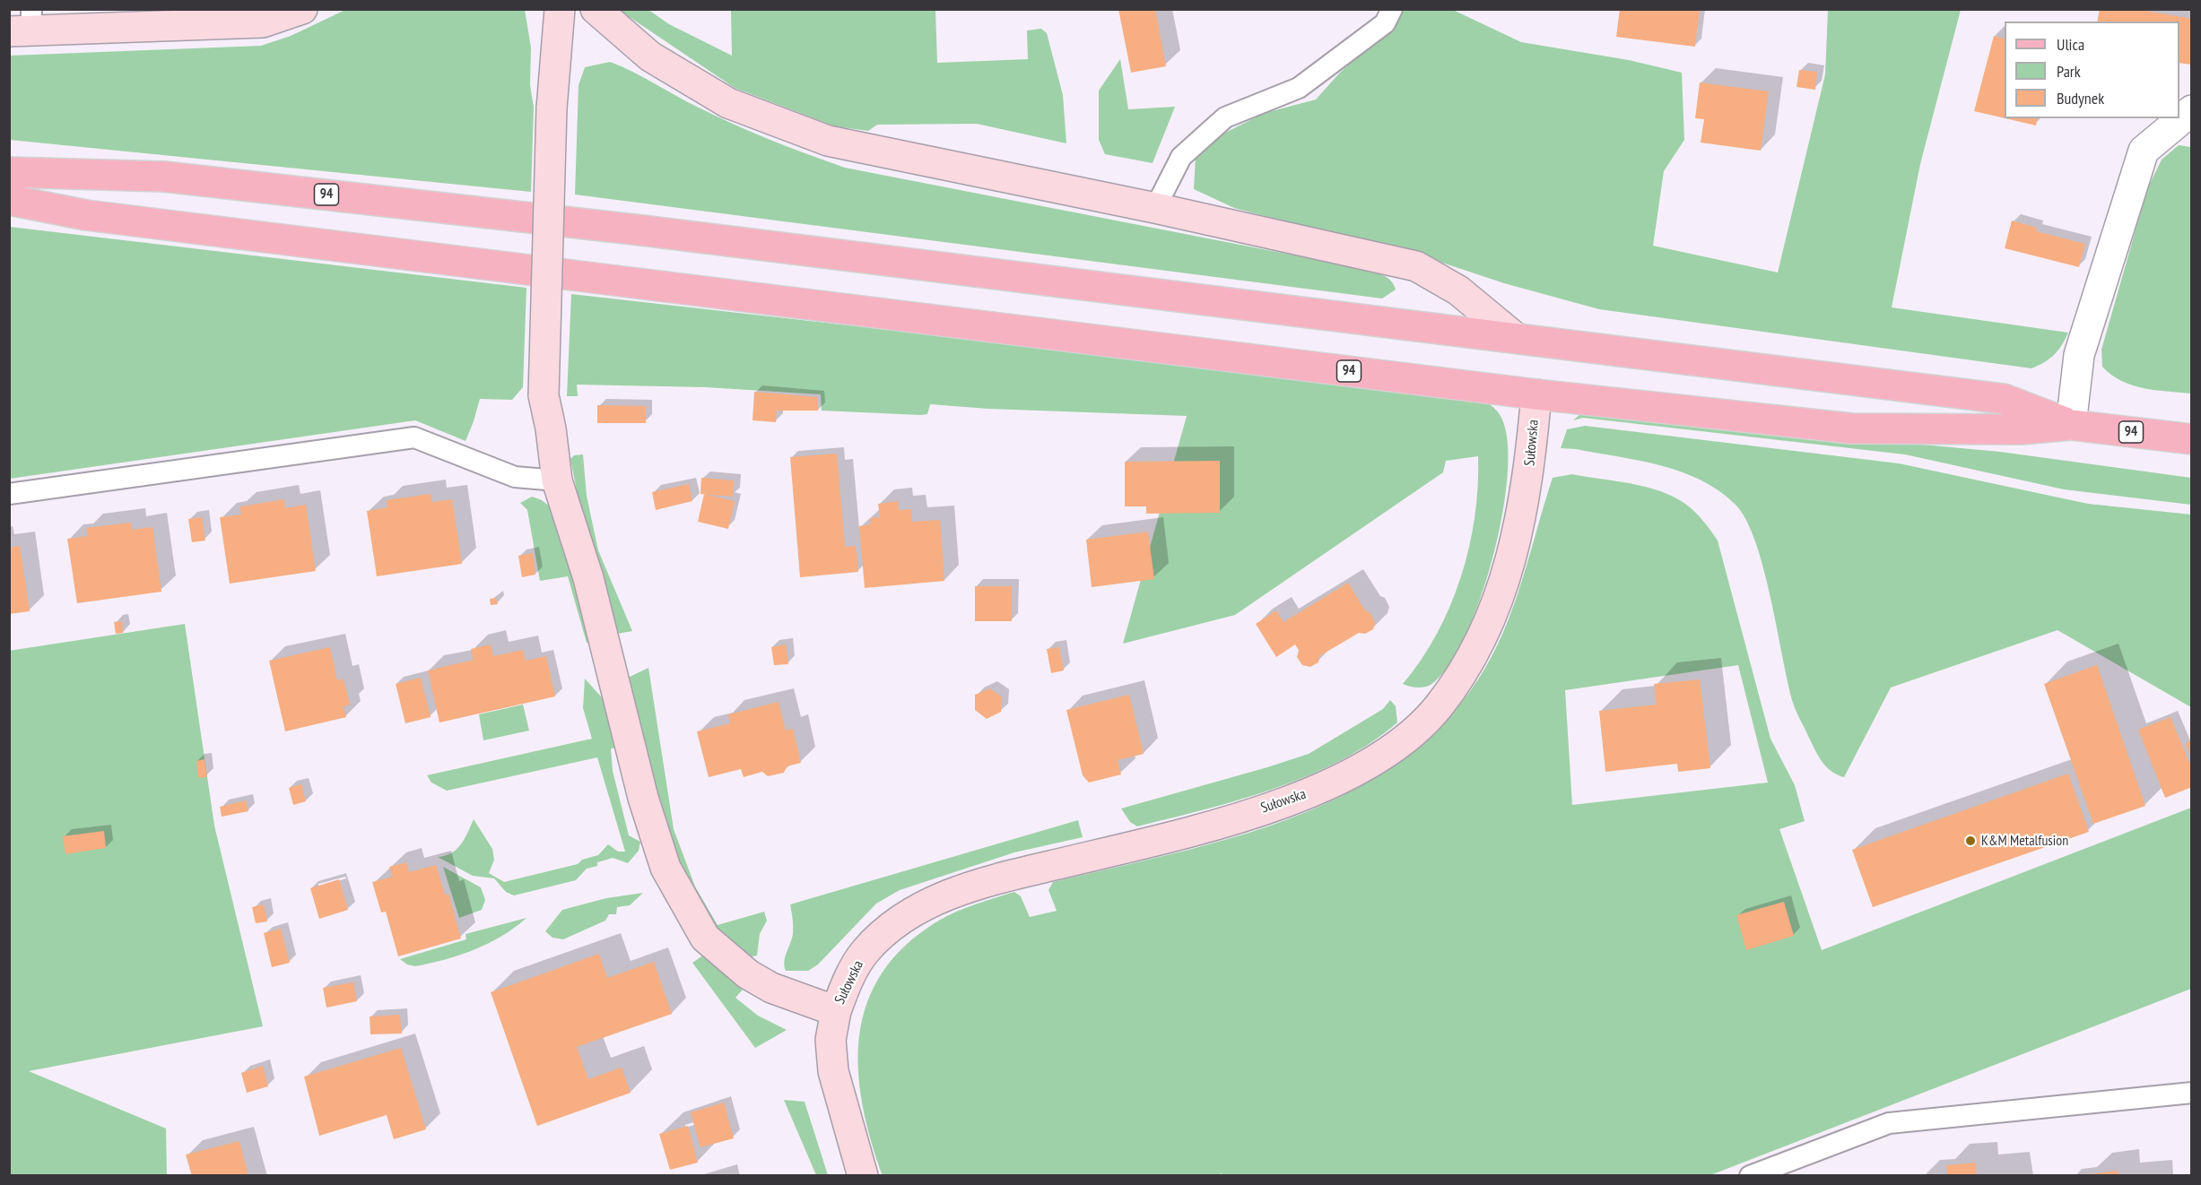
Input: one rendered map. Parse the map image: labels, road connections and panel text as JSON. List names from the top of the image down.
{
  "streets": {
    "main road": ["94"],
    "street": ["Sułowska"]
  },
  "crossings": [
    ["94", "Sułowska"]
  ],
  "places": ["K&M Metalfusion"],
  "legend": ["Ulica", "Park", "Budynek"]
}
